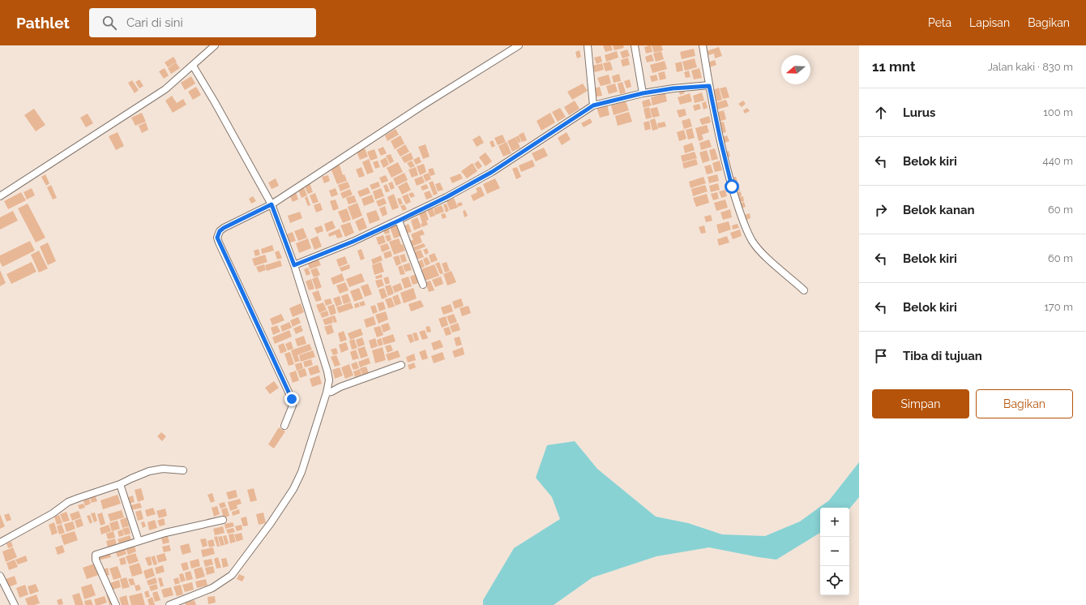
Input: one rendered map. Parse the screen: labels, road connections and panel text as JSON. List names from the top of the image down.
{
  "north": "left",
  "page": {
    "header": "Pathlet",
    "search": "Cari di sini",
    "nav": ["Peta", "Lapisan", "Bagikan"],
    "heading": ["11 mnt", "Jalan kaki · 830 m"],
    "list": [
      ["Lurus", "100 m"],
      ["Belok kiri", "440 m"],
      ["Belok kanan", "60 m"],
      ["Belok kiri", "60 m"],
      ["Belok kiri", "170 m"],
      "Tiba di tujuan"
    ],
    "buttons": ["Simpan", "Bagikan"],
    "map_buttons": ["+", "−"]
  }
}
